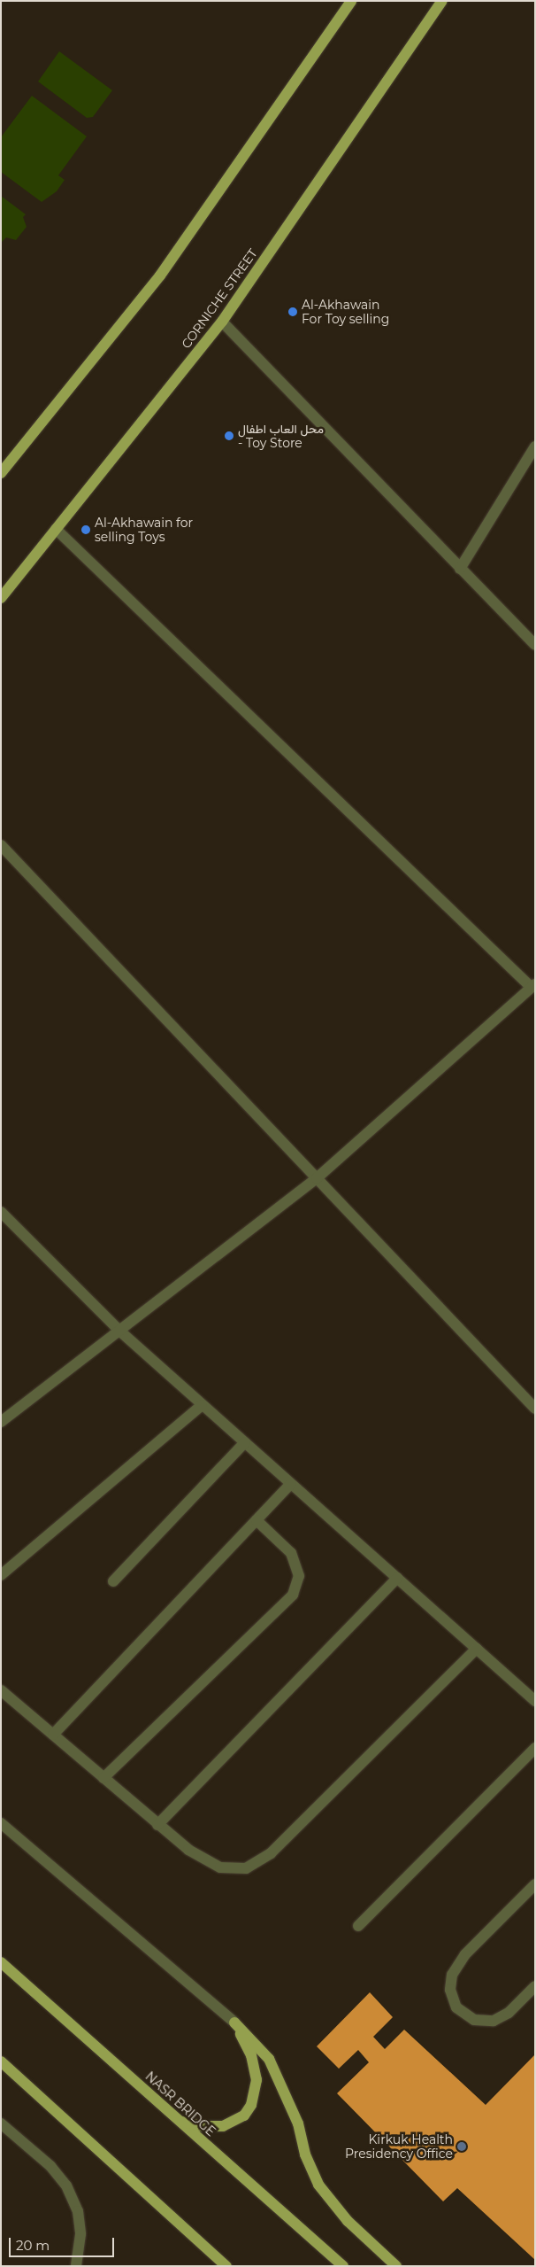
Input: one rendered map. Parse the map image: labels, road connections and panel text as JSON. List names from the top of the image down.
{
  "streets": {
    "main road": ["CORNICHE STREET", "NASR BRIDGE"]
  },
  "places": [
    "Al-Akhawain For Toy selling",
    "محل العاب اطفال - Toy Store",
    "Al-Akhawain for selling Toys",
    "Kirkuk Health Presidency Office"
  ],
  "scale_bar": "20 m"
}
